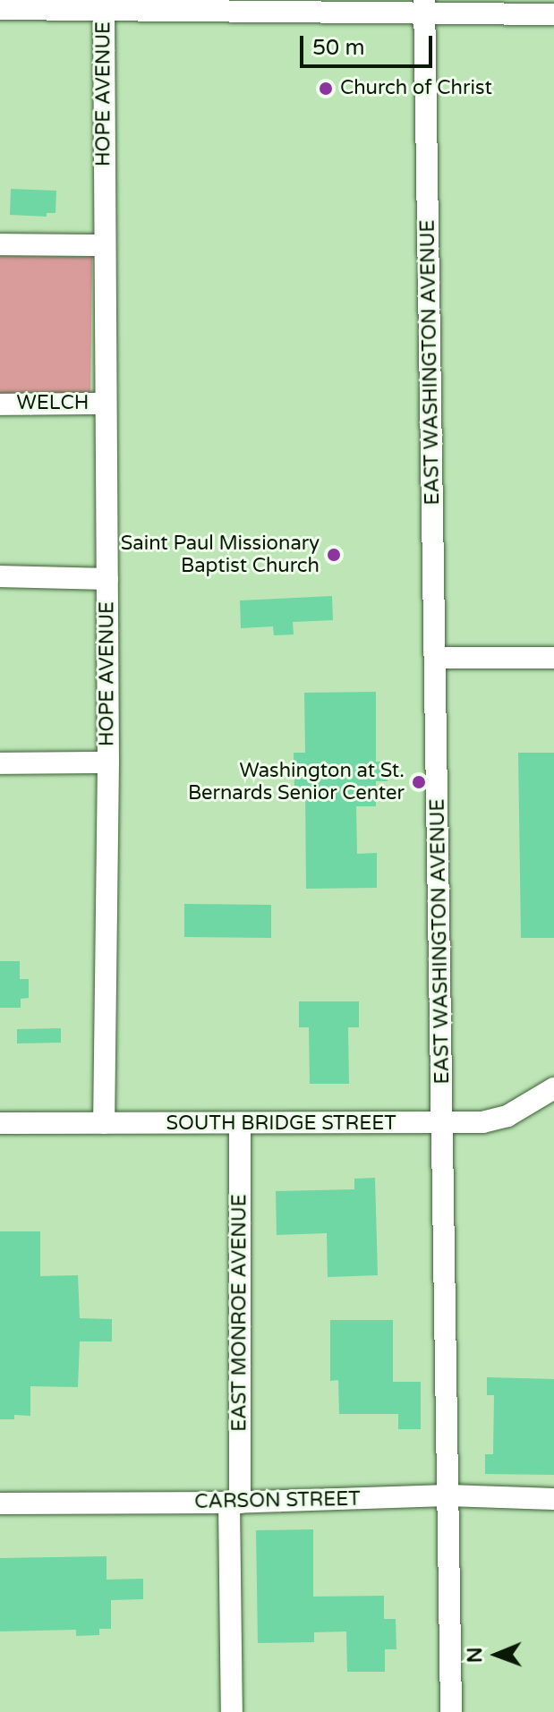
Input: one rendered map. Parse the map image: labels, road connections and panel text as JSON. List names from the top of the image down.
{
  "streets": {
    "street": [
      "HOPE AVENUE",
      "EAST WASHINGTON AVENUE",
      "WELCH",
      "SOUTH BRIDGE STREET",
      "EAST MONROE AVENUE",
      "CARSON STREET"
    ]
  },
  "crossings": [
    ["HOPE AVENUE", "WELCH"],
    ["HOPE AVENUE", "SOUTH BRIDGE STREET"],
    ["EAST WASHINGTON AVENUE", "SOUTH BRIDGE STREET"],
    ["EAST WASHINGTON AVENUE", "CARSON STREET"],
    ["SOUTH BRIDGE STREET", "EAST MONROE AVENUE"],
    ["EAST MONROE AVENUE", "CARSON STREET"]
  ],
  "places": ["Church of Christ", "Saint Paul Missionary Baptist Church", "Washington at St. Bernards Senior Center"],
  "scale_bar": "50 m",
  "north": "left"
}
